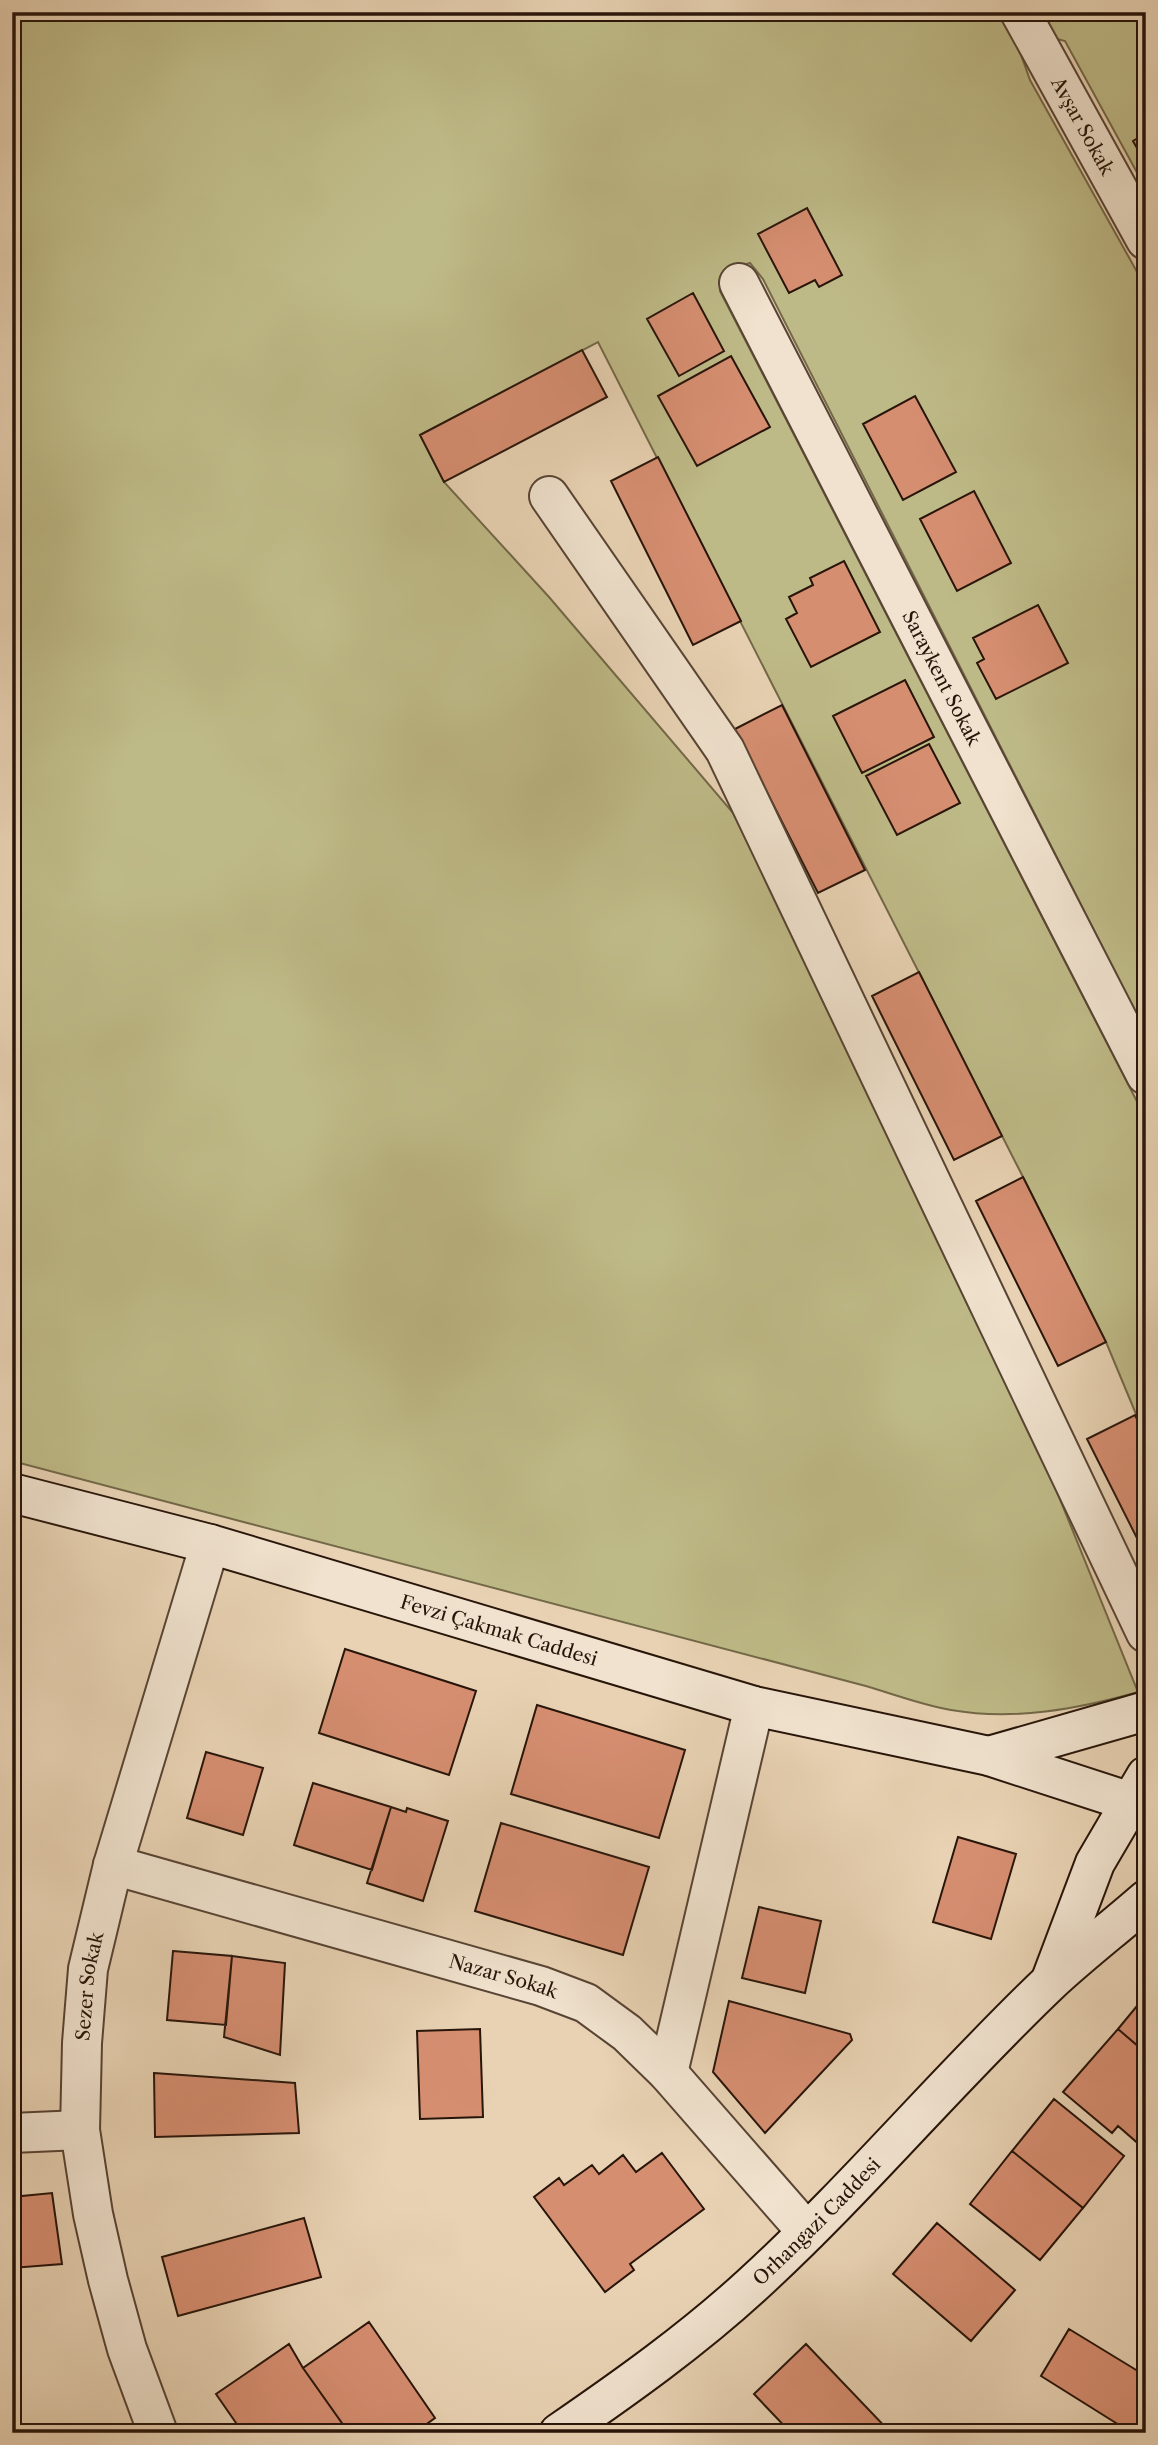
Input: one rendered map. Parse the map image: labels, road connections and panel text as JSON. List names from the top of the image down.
{
  "streets": {
    "street": [
      "Avşar Sokak",
      "Saraykent Sokak",
      "Fevzi Çakmak Caddesi",
      "Nazar Sokak",
      "Sezer Sokak",
      "Orhangazi Caddesi"
    ]
  },
  "crossings": [
    ["Fevzi Çakmak Caddesi", "Sezer Sokak"],
    ["Nazar Sokak", "Sezer Sokak"],
    ["Nazar Sokak", "Orhangazi Caddesi"]
  ]
}
